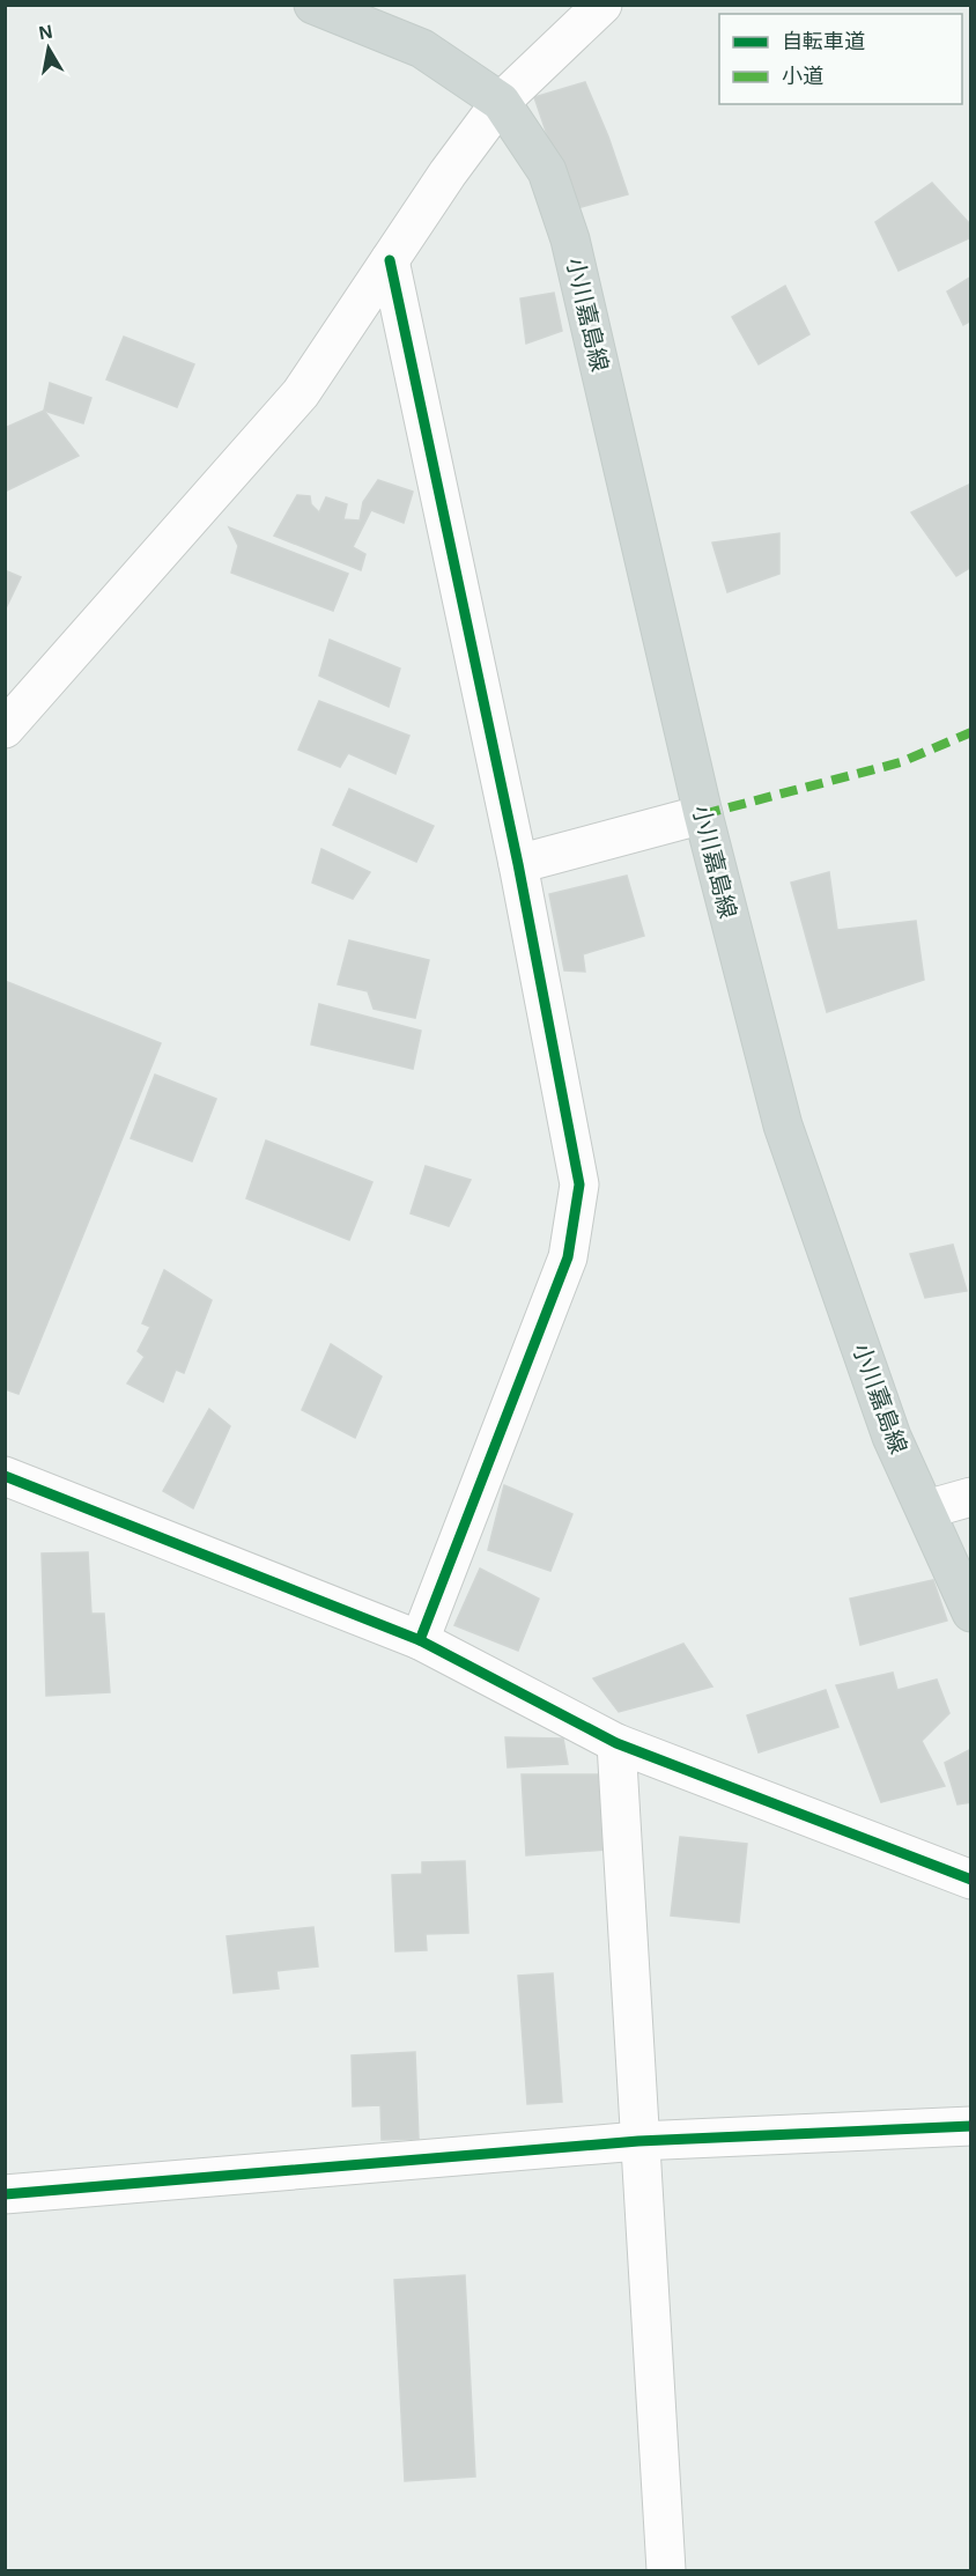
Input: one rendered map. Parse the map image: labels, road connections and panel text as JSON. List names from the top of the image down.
{
  "streets": {
    "main road": ["小川嘉島線"]
  },
  "legend": ["自転車道", "小道"],
  "north": "top"
}
